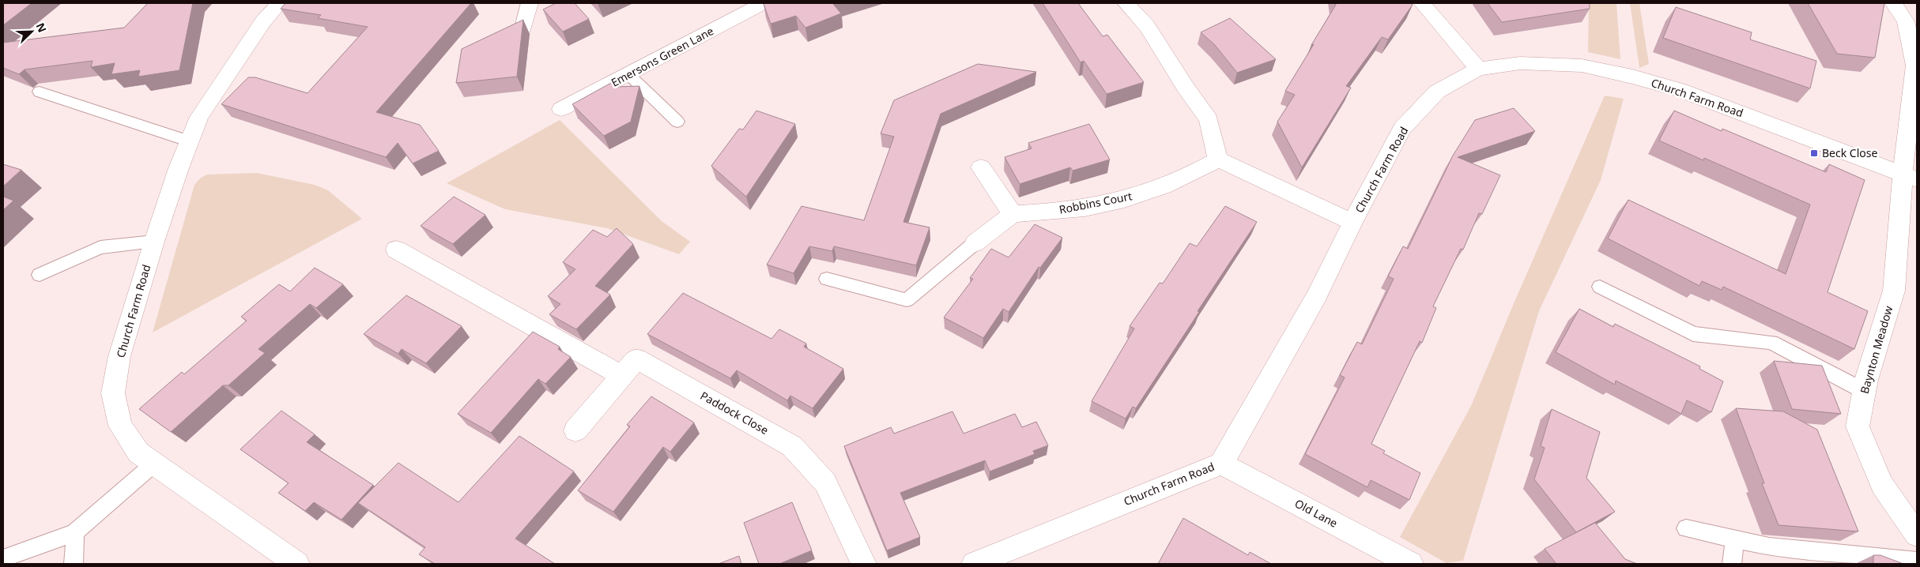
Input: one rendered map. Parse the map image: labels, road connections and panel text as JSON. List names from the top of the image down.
{
  "streets": {
    "street": [
      "Emersons Green Lane",
      "Church Farm Road",
      "Robbins Court",
      "Baynton Meadow",
      "Paddock Close",
      "Old Lane"
    ]
  },
  "crossings": [
    ["Church Farm Road", "Baynton Meadow"],
    ["Church Farm Road", "Old Lane"]
  ],
  "places": {
    "transit": ["Beck Close"]
  },
  "north": "top right"
}
